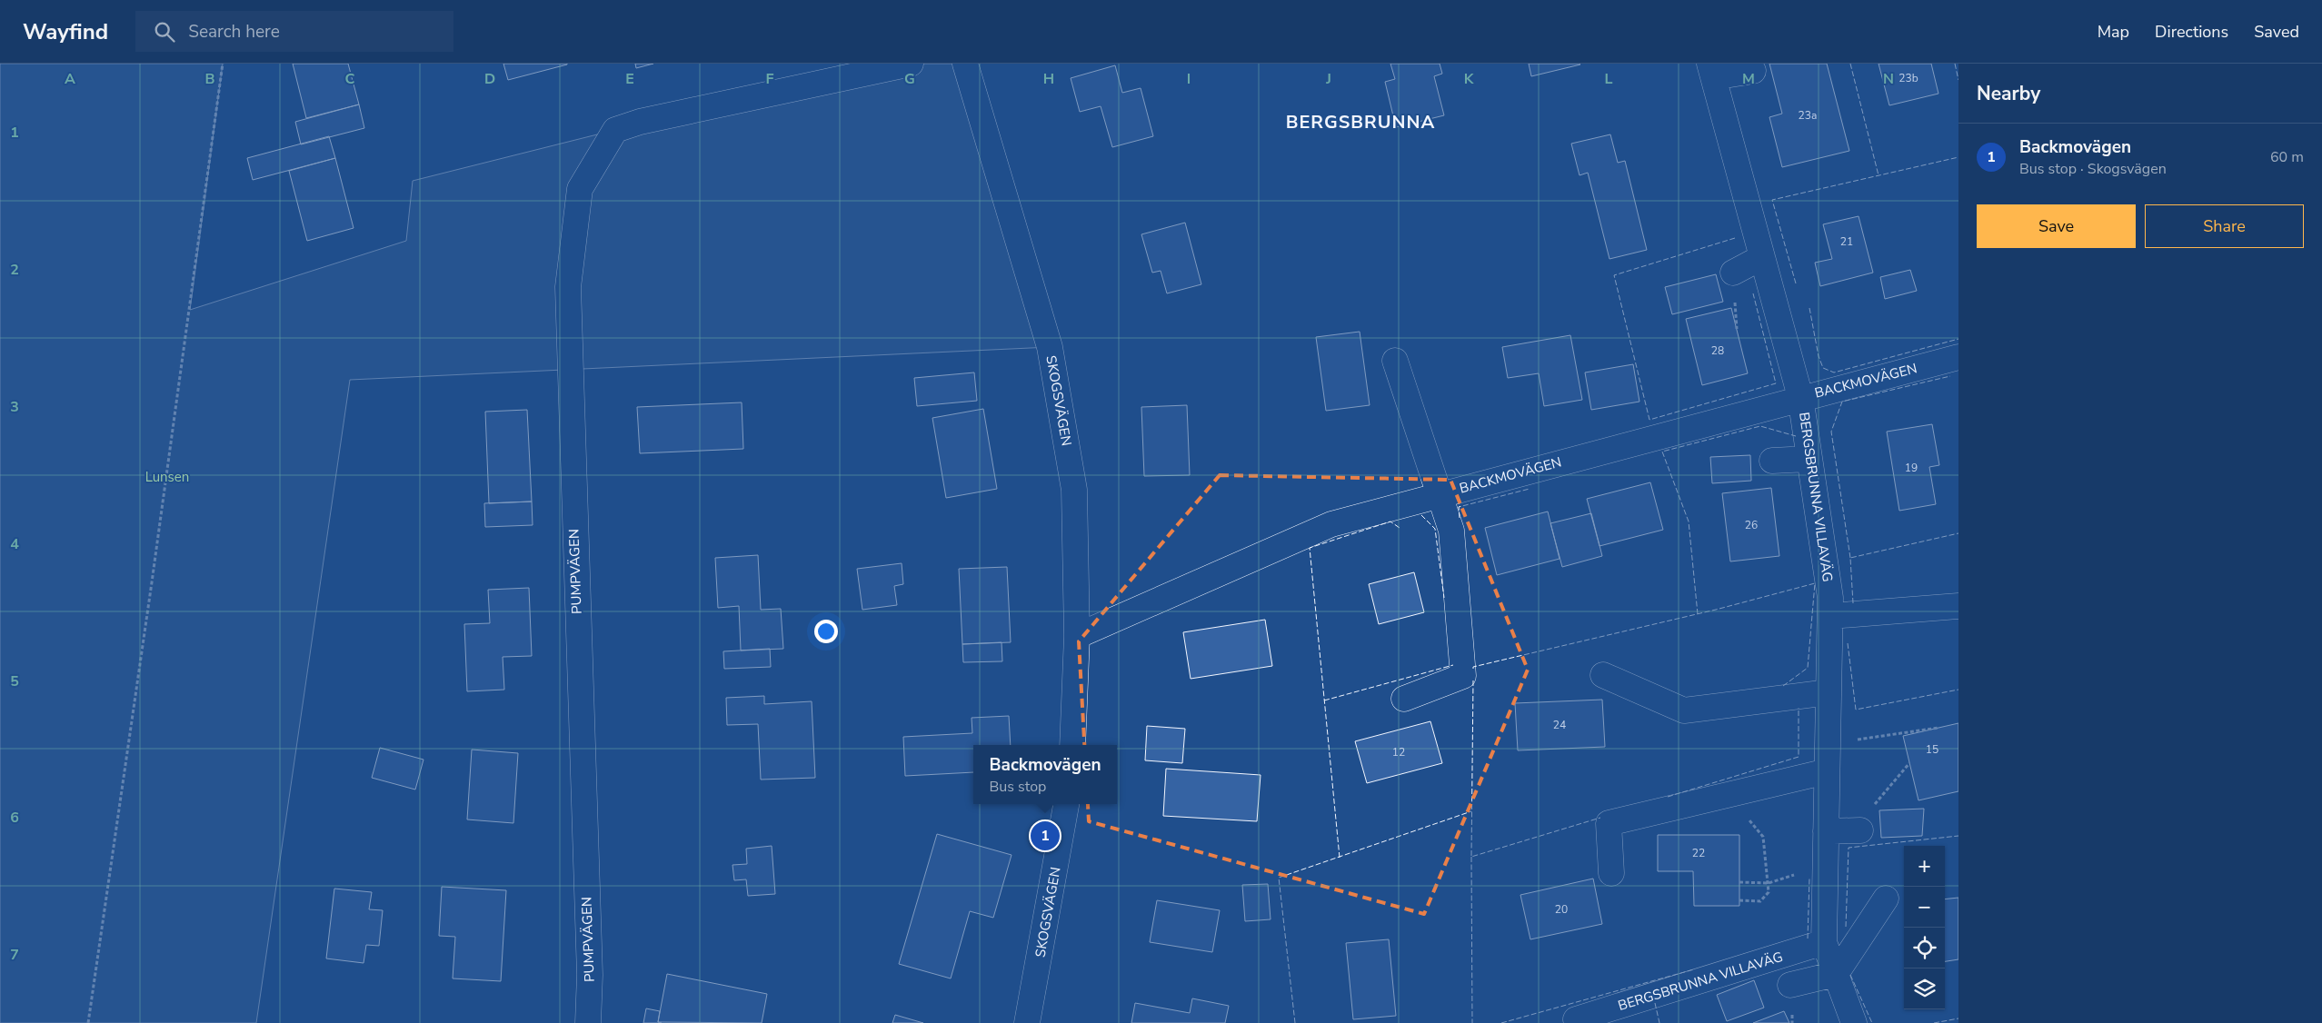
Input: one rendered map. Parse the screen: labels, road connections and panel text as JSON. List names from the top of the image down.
{
  "streets": {
    "street": [
      "BACKMOVÄGEN",
      "SKOGSVÄGEN",
      "BERGSBRUNNA VILLAVÄG",
      "PUMPVÄGEN"
    ]
  },
  "crossings": [
    ["BACKMOVÄGEN", "SKOGSVÄGEN"],
    ["BACKMOVÄGEN", "BERGSBRUNNA VILLAVÄG"]
  ],
  "districts": ["BERGSBRUNNA"],
  "parks": ["Lunsen"],
  "house_numbers": [
    "23b",
    "23a",
    "21",
    "28",
    "19",
    "26",
    "24",
    "15",
    "12",
    "22",
    "20"
  ],
  "page": {
    "header": "Wayfind",
    "search": "Search here",
    "nav": ["Map", "Directions", "Saved"],
    "heading": "Nearby",
    "list": [
      {
        "mark": "1",
        "name": "Backmovägen",
        "note": "Bus stop · Skogsvägen",
        "value": "60 m"
      }
    ],
    "buttons": ["Save", "Share"],
    "popup": ["Backmovägen", "Bus stop"],
    "pins": "1",
    "map_buttons": ["+", "−"]
  },
  "grid": {
    "columns": [
      "A",
      "B",
      "C",
      "D",
      "E",
      "F",
      "G",
      "H",
      "I",
      "J",
      "K",
      "L",
      "M",
      "N"
    ],
    "rows": [
      "1",
      "2",
      "3",
      "4",
      "5",
      "6",
      "7"
    ]
  }
}
